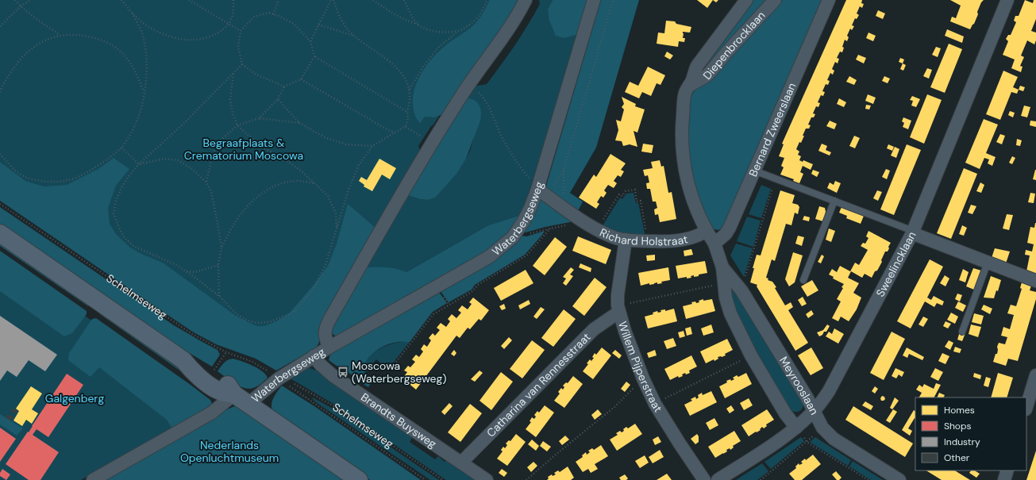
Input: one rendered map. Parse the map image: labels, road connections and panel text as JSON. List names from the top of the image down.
{
  "streets": {
    "street": [
      "Diepenbrocklaan",
      "Bernard Zweerslaan",
      "Waterbergseweg",
      "Richard Holstraat",
      "Sweelincklaan",
      "Willem Pijperstraat",
      "Catharina van Rennesstraat",
      "Meyrooslaan",
      "Brandts Buysweg"
    ],
    "path": ["Schelmseweg"]
  },
  "crossings": [
    ["Diepenbrocklaan", "Bernard Zweerslaan"],
    ["Diepenbrocklaan", "Richard Holstraat"],
    ["Diepenbrocklaan", "Meyrooslaan"],
    ["Bernard Zweerslaan", "Meyrooslaan"],
    ["Waterbergseweg", "Richard Holstraat"],
    ["Waterbergseweg", "Schelmseweg"],
    ["Waterbergseweg", "Brandts Buysweg"],
    ["Richard Holstraat", "Willem Pijperstraat"],
    ["Sweelincklaan", "Meyrooslaan"],
    ["Willem Pijperstraat", "Catharina van Rennesstraat"],
    ["Catharina van Rennesstraat", "Brandts Buysweg"]
  ],
  "parks": ["Begraafplaats & Crematorium Moscowa", "Galgenberg", "Nederlands Openluchtmuseum"],
  "places": {
    "bus stop": ["Moscowa (Waterbergseweg)"]
  },
  "legend": [
    "Homes",
    "Shops",
    "Industry",
    "Other"
  ]
}
